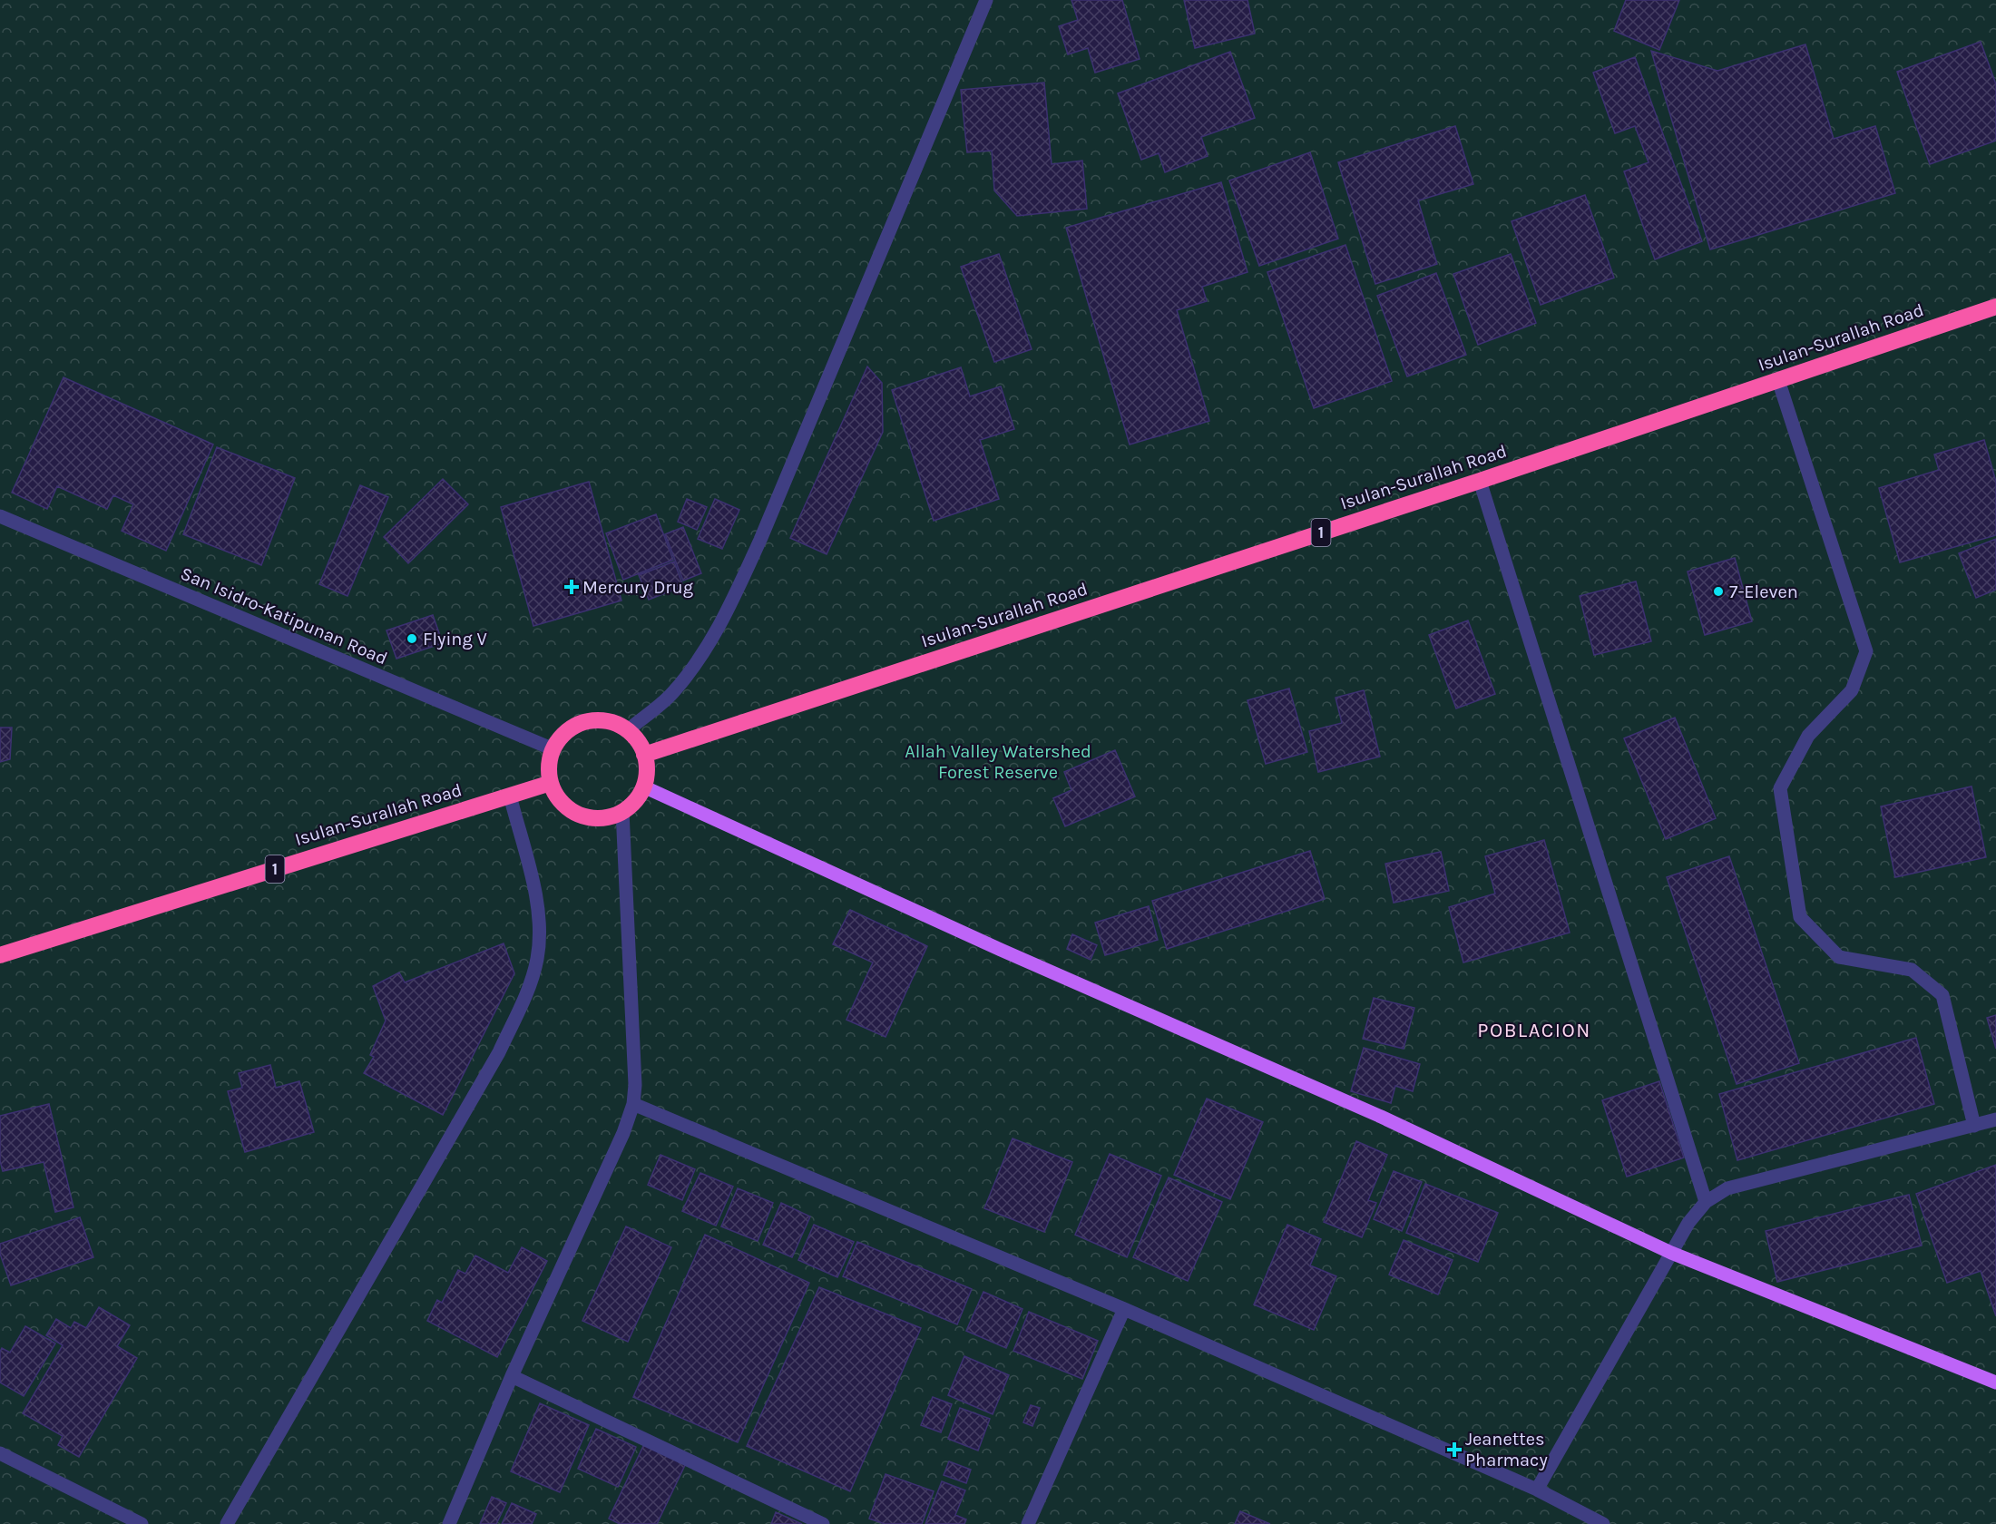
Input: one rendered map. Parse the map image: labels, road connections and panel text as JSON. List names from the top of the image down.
{
  "streets": {
    "highway": ["Isulan-Surallah Road", "1"],
    "street": ["San Isidro-Katipunan Road"]
  },
  "crossings": [
    ["Isulan-Surallah Road", "San Isidro-Katipunan Road"]
  ],
  "districts": ["POBLACION"],
  "parks": ["Allah Valley Watershed Forest Reserve"],
  "places": {
    "health": ["Mercury Drug", "Jeanettes Pharmacy"],
    "other": ["7-Eleven", "Flying V"]
  }
}
